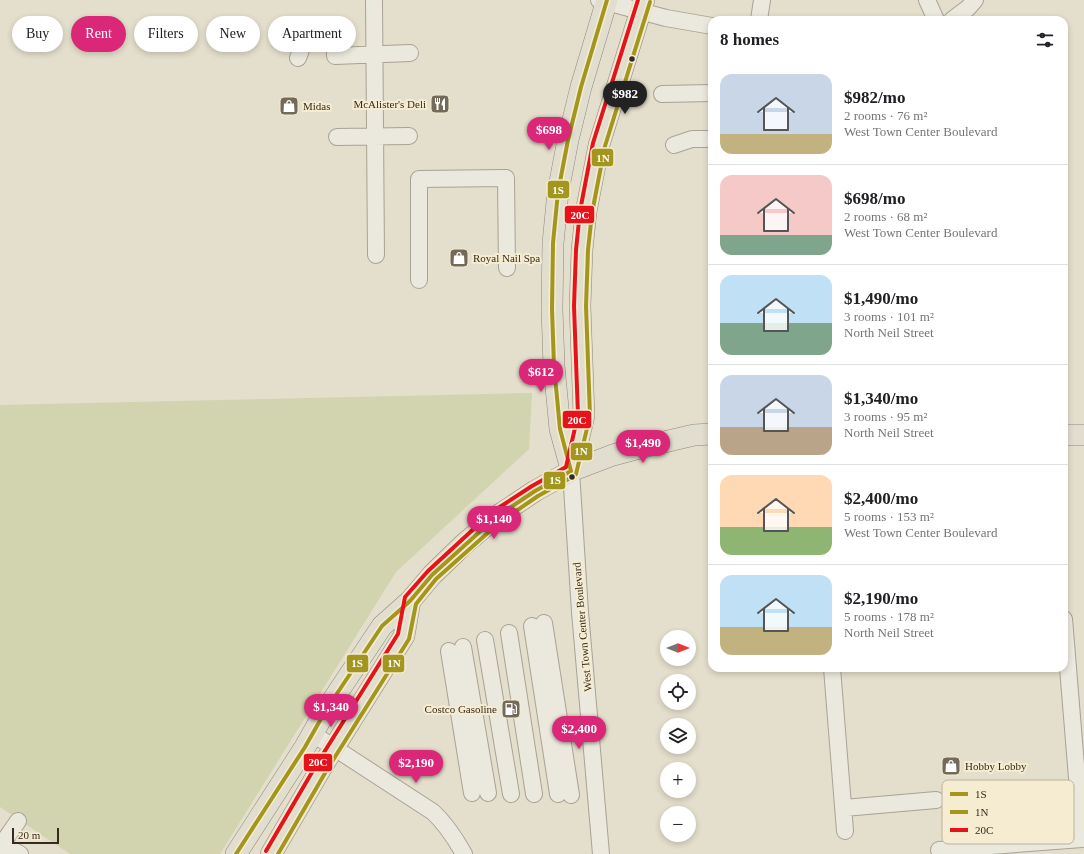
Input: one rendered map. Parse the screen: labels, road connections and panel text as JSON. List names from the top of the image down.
{
  "streets": {
    "main road": ["West Town Center Boulevard"]
  },
  "places": {
    "restaurant": ["McAlister's Deli"],
    "shop": ["Midas", "Royal Nail Spa", "Hobby Lobby"],
    "fuel station": ["Costco Gasoline"]
  },
  "lines": ["transit line 1S", "transit line 20C", "transit line 1N"],
  "legend": ["1S", "1N", "20C"],
  "scale_bar": "20 m",
  "north": "right",
  "page": {
    "chip": [
      "Buy",
      "Rent",
      "Filters",
      "New",
      "Apartment"
    ],
    "heading": "8 homes",
    "list": [
      {
        "name": "$982/mo",
        "note": "2 rooms · 76 m² · West Town Center Boulevard"
      },
      {
        "name": "$698/mo",
        "note": "2 rooms · 68 m² · West Town Center Boulevard"
      },
      {
        "name": "$1,490/mo",
        "note": "3 rooms · 101 m² · North Neil Street"
      },
      {
        "name": "$1,340/mo",
        "note": "3 rooms · 95 m² · North Neil Street"
      },
      {
        "name": "$2,400/mo",
        "note": "5 rooms · 153 m² · West Town Center Boulevard"
      },
      {
        "name": "$2,190/mo",
        "note": "5 rooms · 178 m² · North Neil Street"
      }
    ],
    "price": [
      "$982",
      "$698",
      "$612",
      "$1,490",
      "$1,140",
      "$1,340",
      "$2,400",
      "$2,190"
    ],
    "map_buttons": ["+", "−"],
    "scale": "20 m"
  }
}
